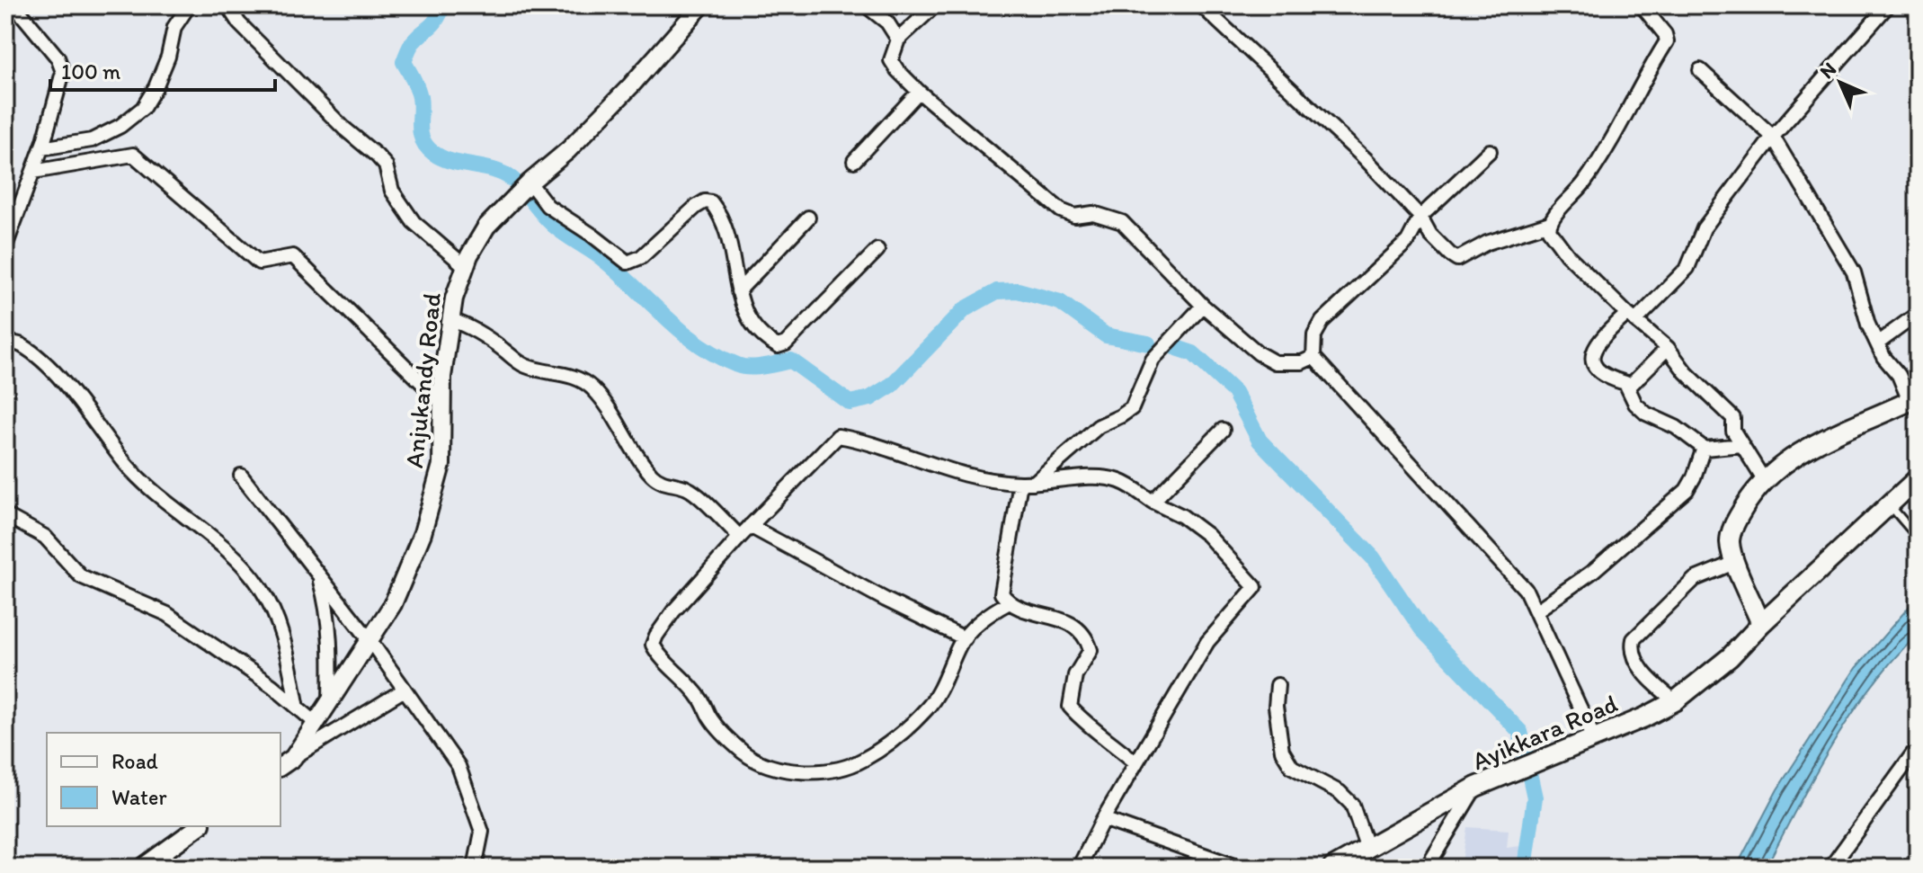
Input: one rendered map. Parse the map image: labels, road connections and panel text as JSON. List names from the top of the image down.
{
  "streets": {
    "main road": ["Ayikkara Road"],
    "street": ["Anjukandy Road"]
  },
  "legend": ["Road", "Water"],
  "scale_bar": "100 m",
  "north": "top left"
}
